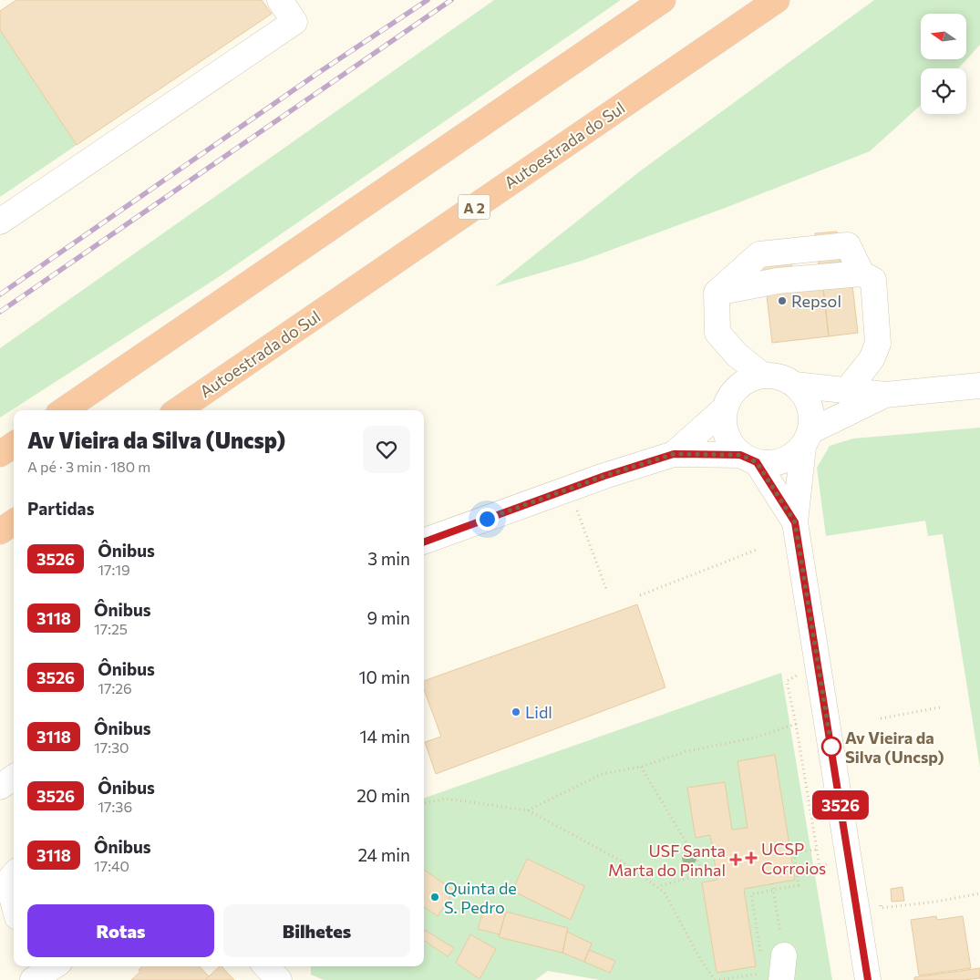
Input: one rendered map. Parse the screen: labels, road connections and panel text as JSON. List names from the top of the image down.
{
  "streets": {
    "highway": ["Autoestrada do Sul", "A 2"]
  },
  "places": {
    "other": [
      "Repsol",
      "Lidl",
      "Av Vieira da Silva (Uncsp)",
      "Quinta de S. Pedro"
    ],
    "health": ["UCSP Corroios", "USF Santa Marta do Pinhal"]
  },
  "lines": ["bus line 3526"],
  "north": "left",
  "page": {
    "on_map": "3526",
    "heading": [
      ["Av Vieira da Silva (Uncsp)", "A pé · 3 min · 180 m"],
      "Partidas"
    ],
    "list": [
      {
        "mark": "3526",
        "name": "Ônibus",
        "note": "17:19",
        "value": "3 min"
      },
      {
        "mark": "3118",
        "name": "Ônibus",
        "note": "17:25",
        "value": "9 min"
      },
      {
        "mark": "3526",
        "name": "Ônibus",
        "note": "17:26",
        "value": "10 min"
      },
      {
        "mark": "3118",
        "name": "Ônibus",
        "note": "17:30",
        "value": "14 min"
      },
      {
        "mark": "3526",
        "name": "Ônibus",
        "note": "17:36",
        "value": "20 min"
      },
      {
        "mark": "3118",
        "name": "Ônibus",
        "note": "17:40",
        "value": "24 min"
      }
    ],
    "buttons": ["Rotas", "Bilhetes"]
  }
}
